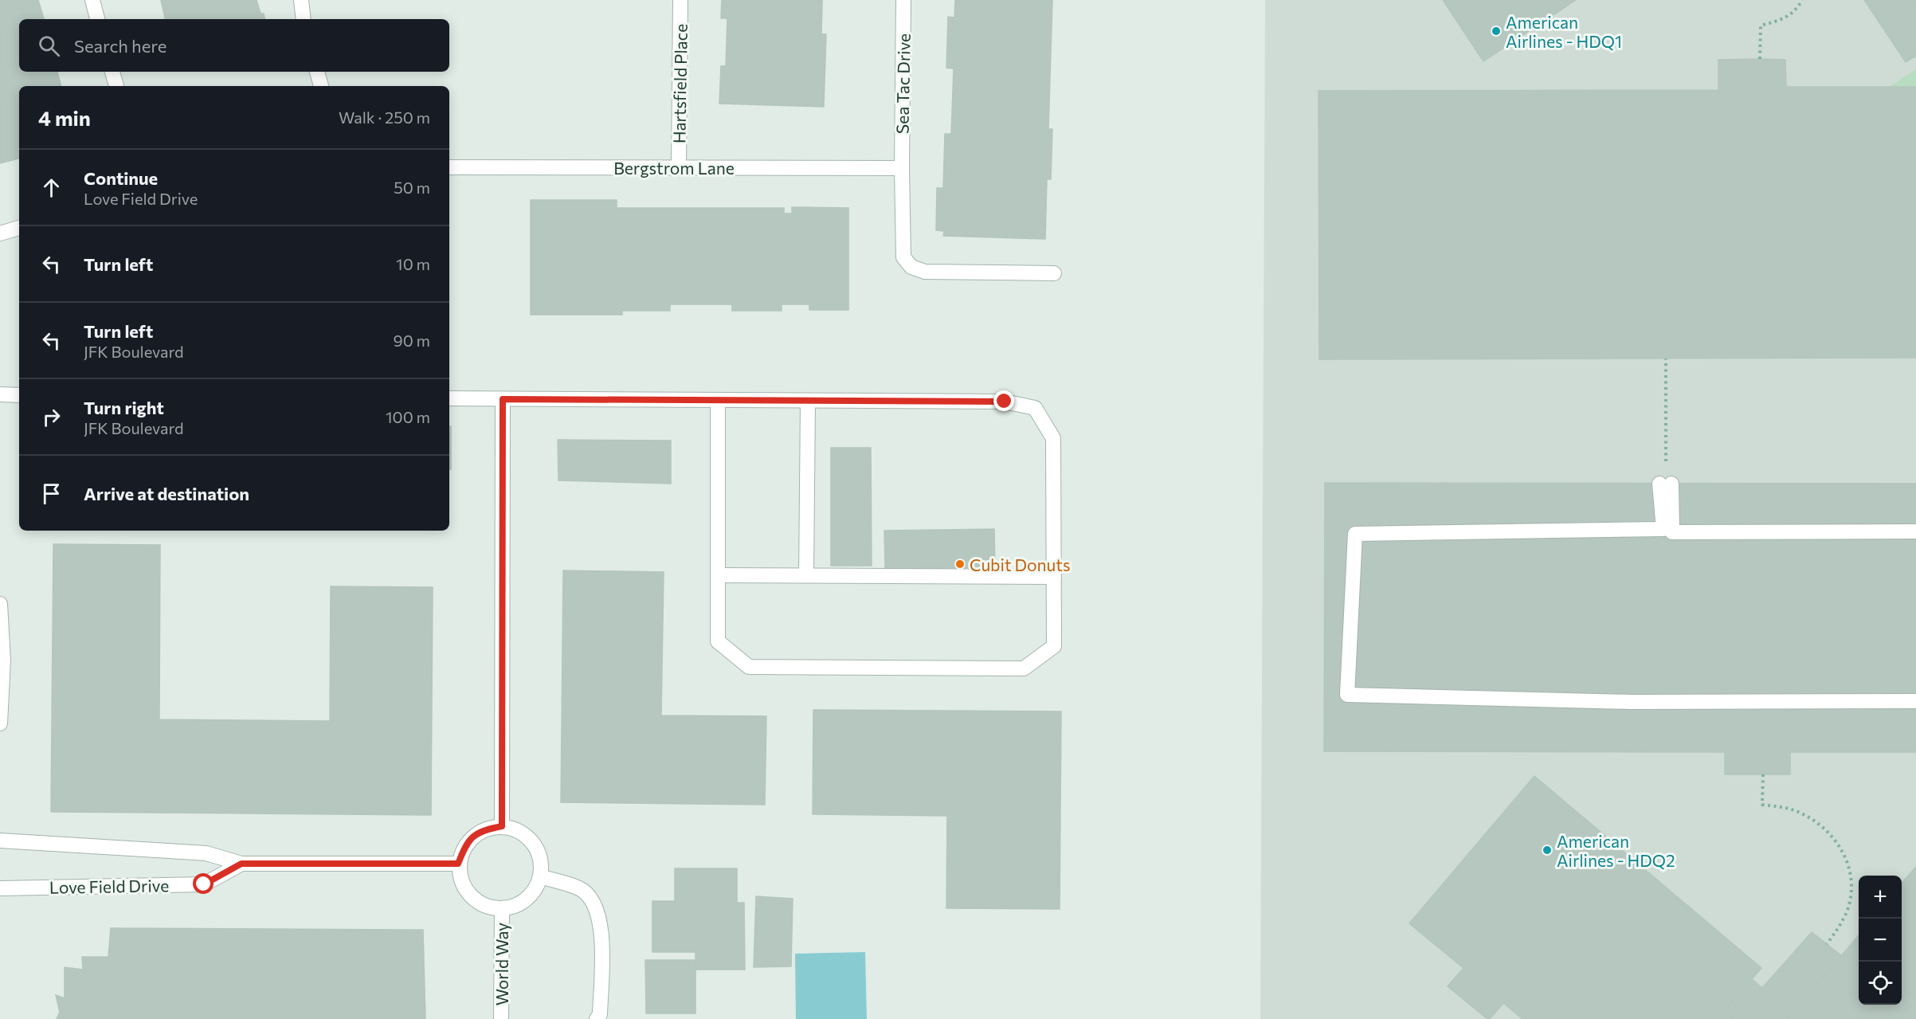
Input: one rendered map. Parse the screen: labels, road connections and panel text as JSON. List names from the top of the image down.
{
  "streets": {
    "street": [
      "Hartsfield Place",
      "Sea Tac Drive",
      "Bergstrom Lane",
      "Love Field Drive",
      "World Way"
    ]
  },
  "crossings": [
    ["Hartsfield Place", "Bergstrom Lane"],
    ["Sea Tac Drive", "Bergstrom Lane"],
    ["Love Field Drive", "World Way"]
  ],
  "places": ["American Airlines - HDQ1", "Cubit Donuts", "American Airlines - HDQ2"],
  "page": {
    "search": "Search here",
    "heading": ["4 min", "Walk · 250 m"],
    "list": [
      ["Continue", "Love Field Drive", "50 m"],
      ["Turn left", "10 m"],
      ["Turn left", "JFK Boulevard", "90 m"],
      ["Turn right", "JFK Boulevard", "100 m"],
      "Arrive at destination"
    ],
    "map_buttons": ["+", "−"]
  }
}
